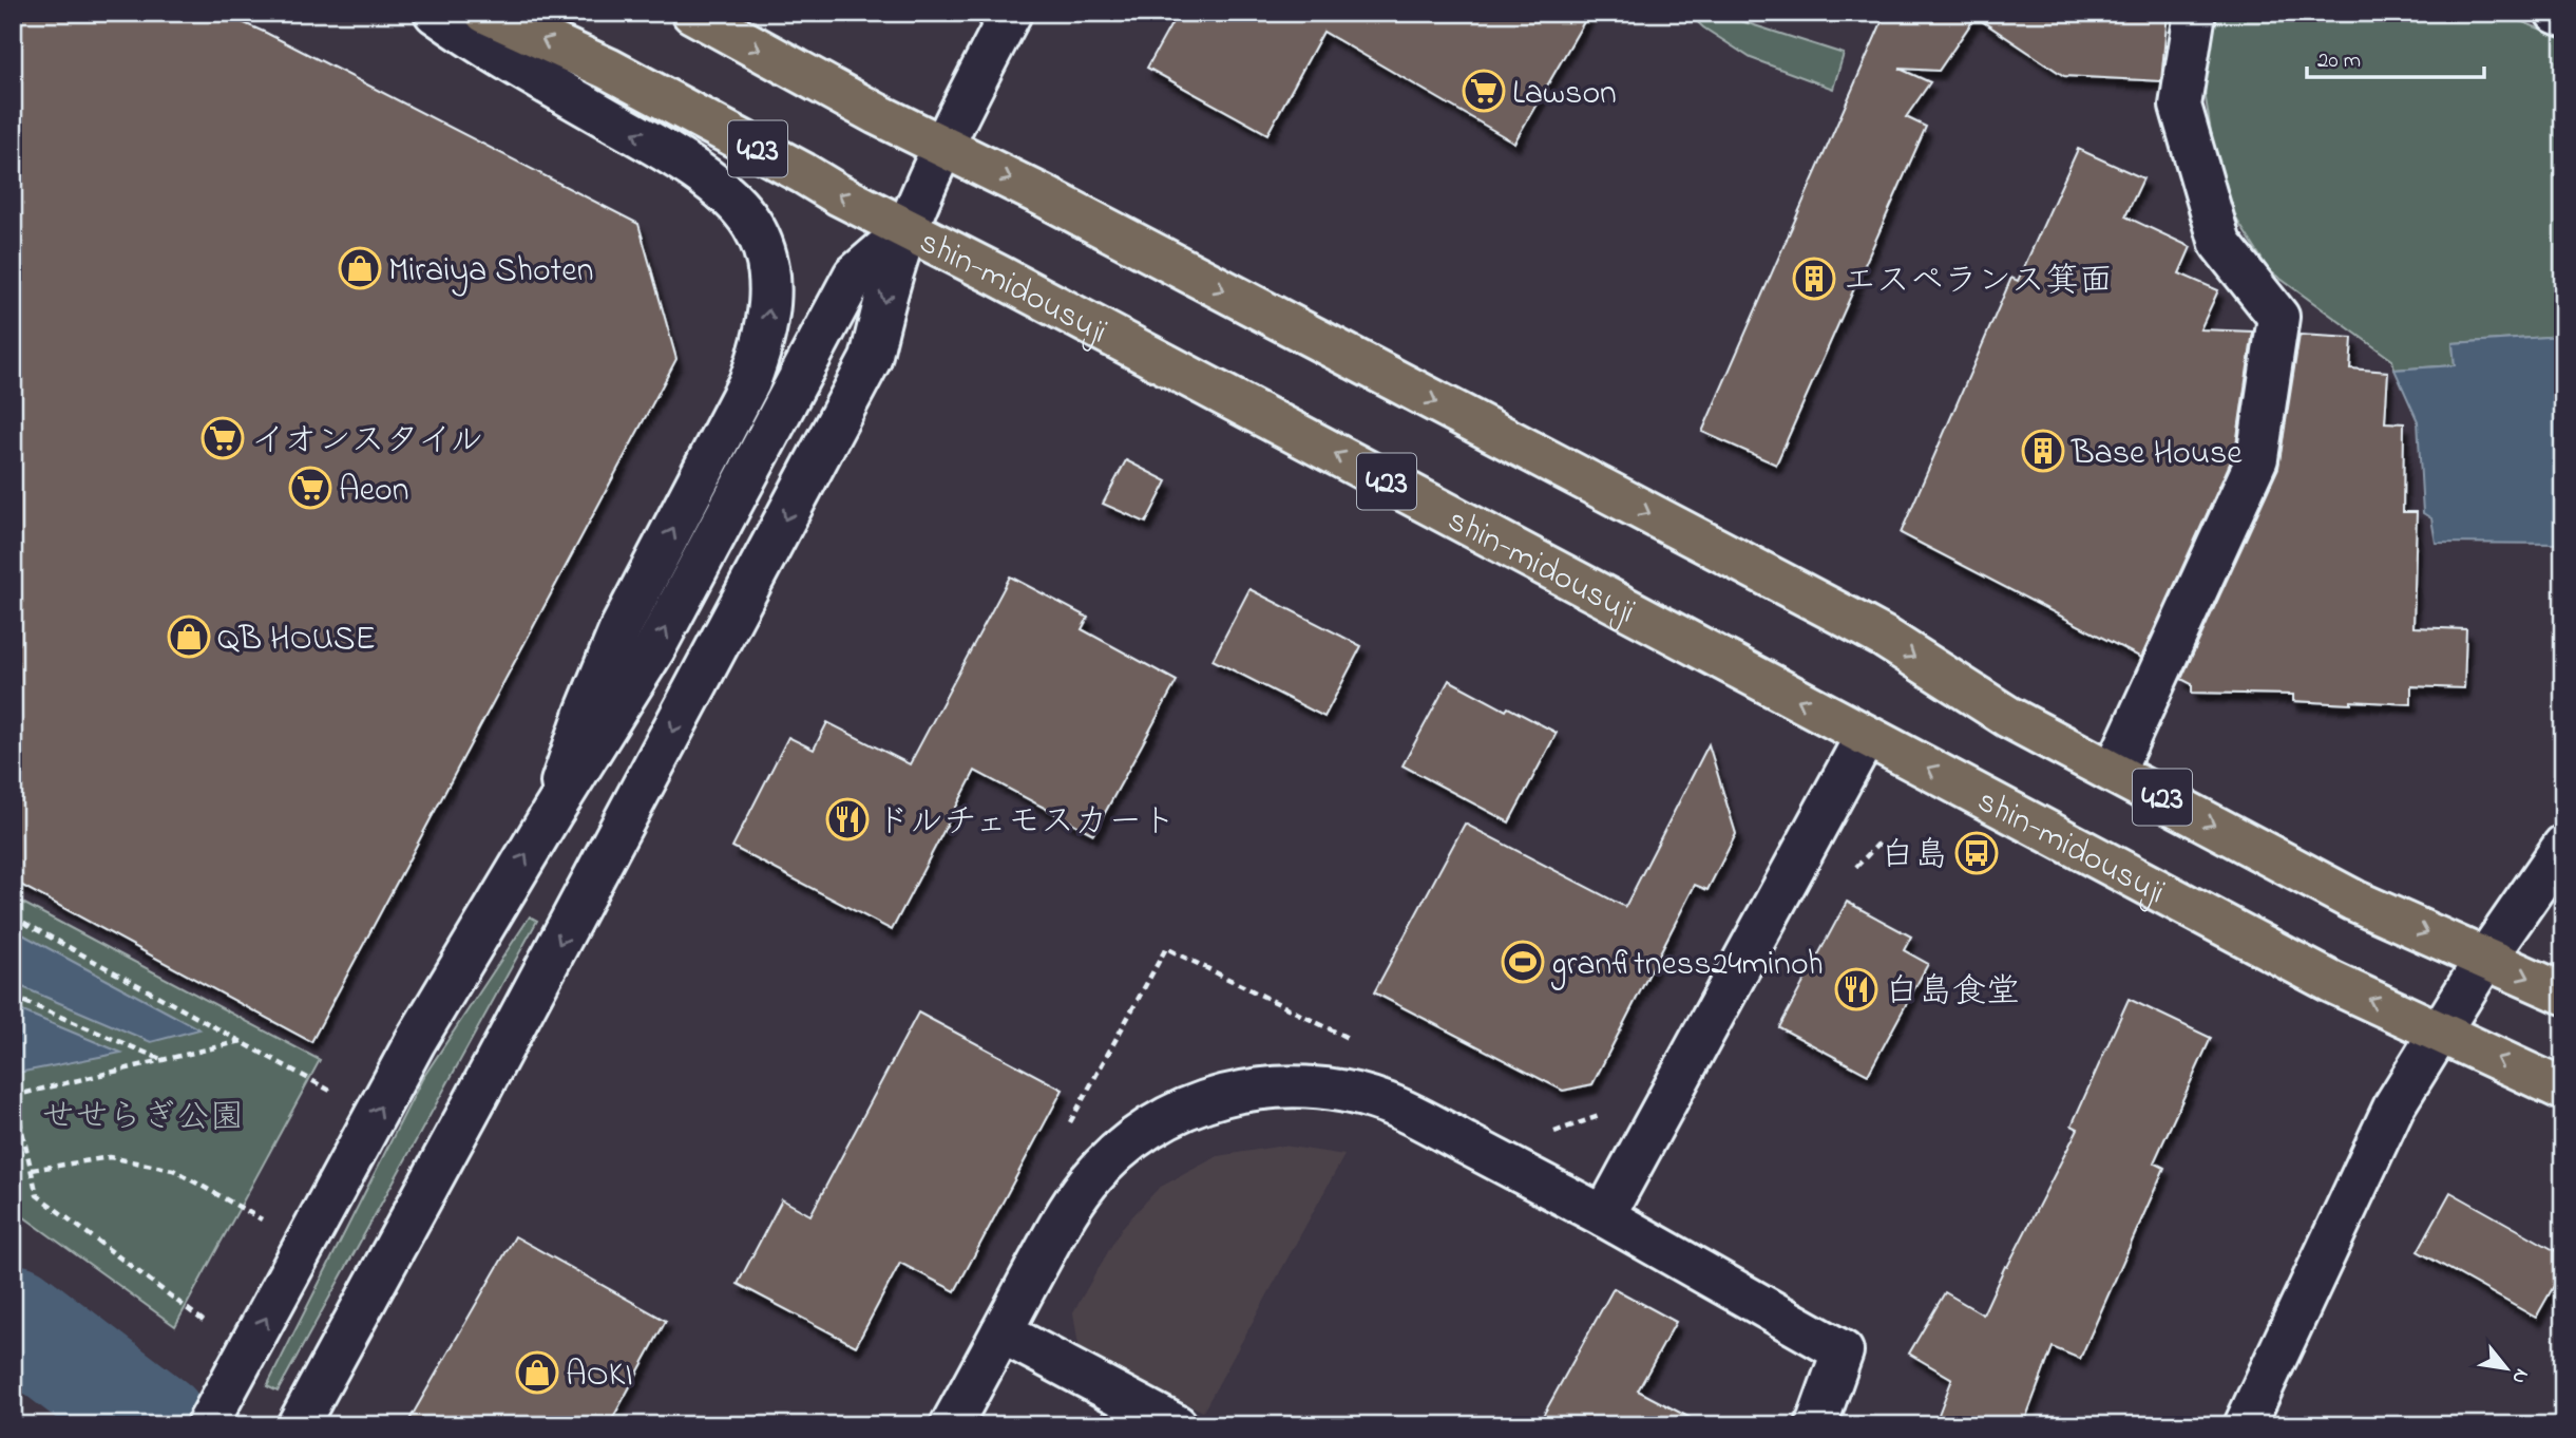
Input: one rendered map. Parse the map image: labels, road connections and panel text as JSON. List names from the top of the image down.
{
  "streets": {
    "highway": ["423", "shin-midousuji"]
  },
  "parks": ["せせらぎ公園"],
  "places": {
    "supermarket": ["Lawson", "イオンスタイル", "Aeon"],
    "shop": ["Miraiya Shoten", "QB HOUSE", "AOKI"],
    "building": ["エスペランス箕面", "Base House"],
    "restaurant": ["ドルチェモスカート", "白島食堂"],
    "bus stop": ["白島"],
    "sports": ["granfitness24minoh"]
  },
  "scale_bar": "20 m",
  "north": "bottom right"
}
